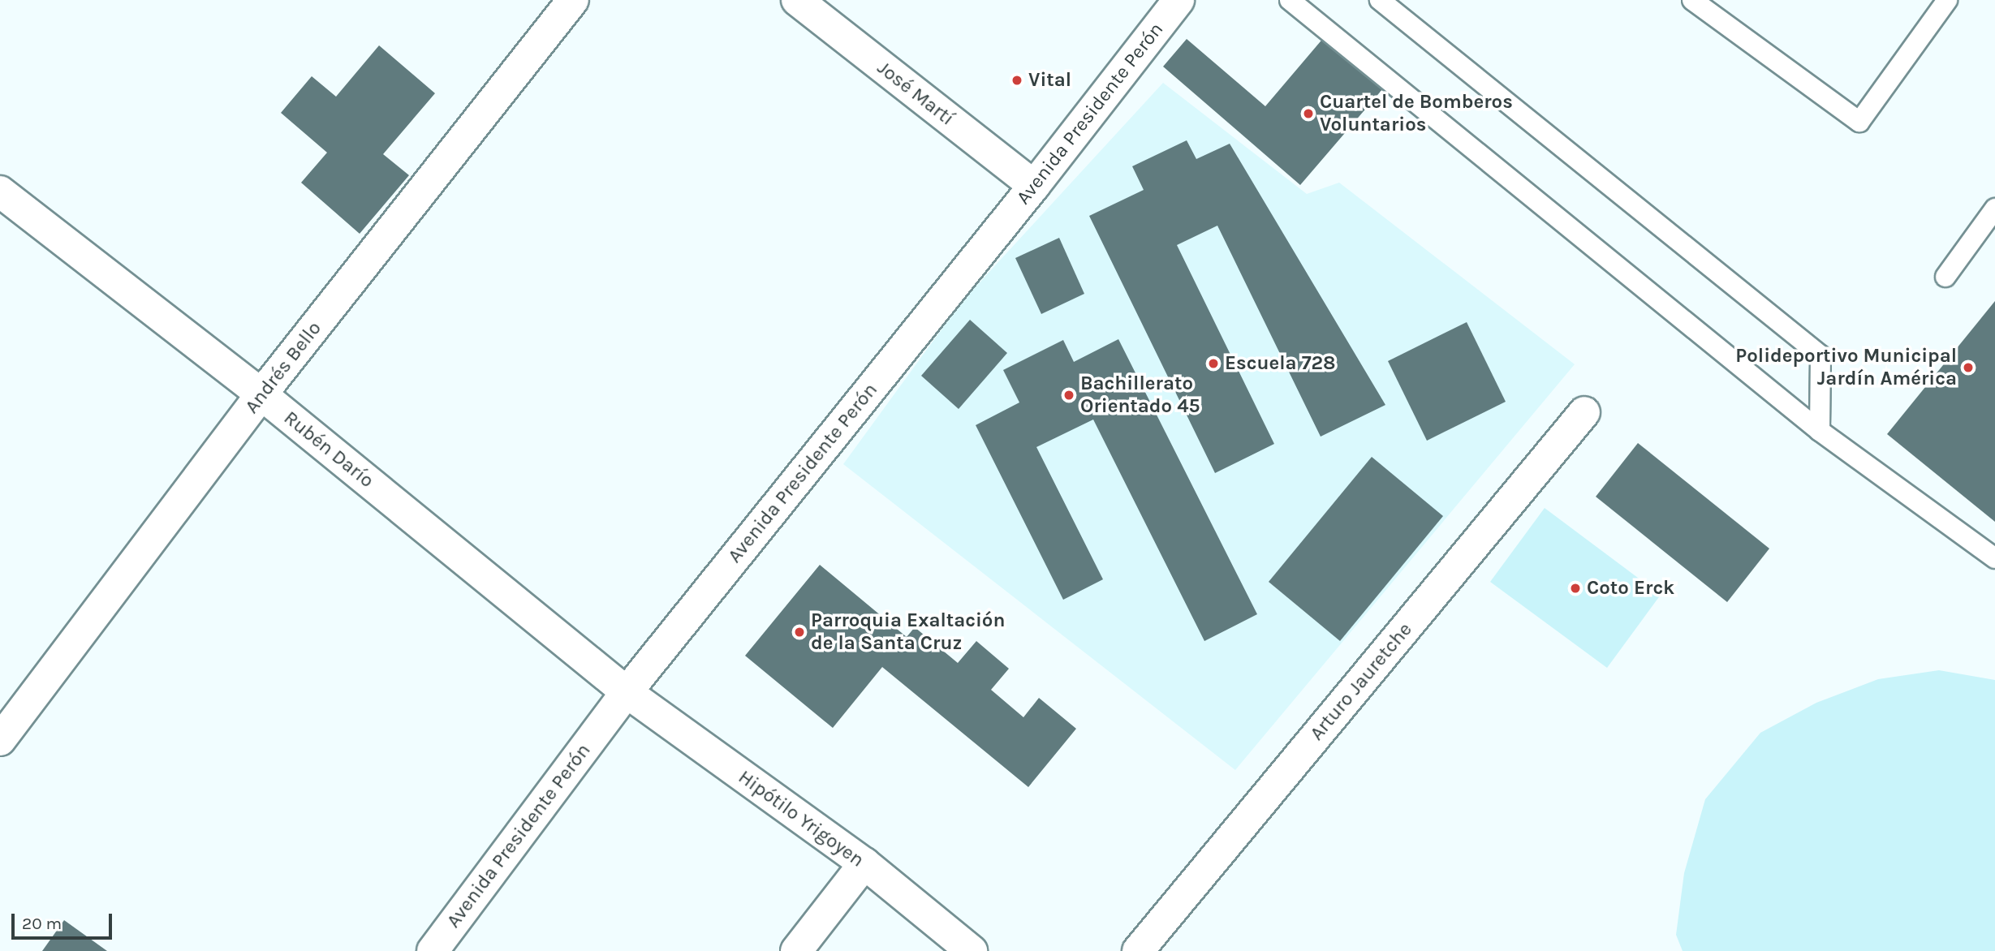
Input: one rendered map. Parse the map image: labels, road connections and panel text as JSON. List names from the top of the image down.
{
  "streets": {
    "street": [
      "José Martí",
      "Avenida Presidente Perón",
      "Andrés Bello",
      "Rubén Darío",
      "Arturo Jauretche",
      "Hipótilo Yrigoyen"
    ]
  },
  "crossings": [
    ["José Martí", "Avenida Presidente Perón"],
    ["Avenida Presidente Perón", "Rubén Darío"],
    ["Avenida Presidente Perón", "Hipótilo Yrigoyen"],
    ["Andrés Bello", "Rubén Darío"],
    ["Rubén Darío", "Hipótilo Yrigoyen"]
  ],
  "places": [
    "Vital",
    "Cuartel de Bomberos Voluntarios",
    "Escuela 728",
    "Polideportivo Municipal Jardín América",
    "Bachillerato Orientado 45",
    "Coto Erck",
    "Parroquia Exaltación de la Santa Cruz"
  ],
  "scale_bar": "20 m"
}
